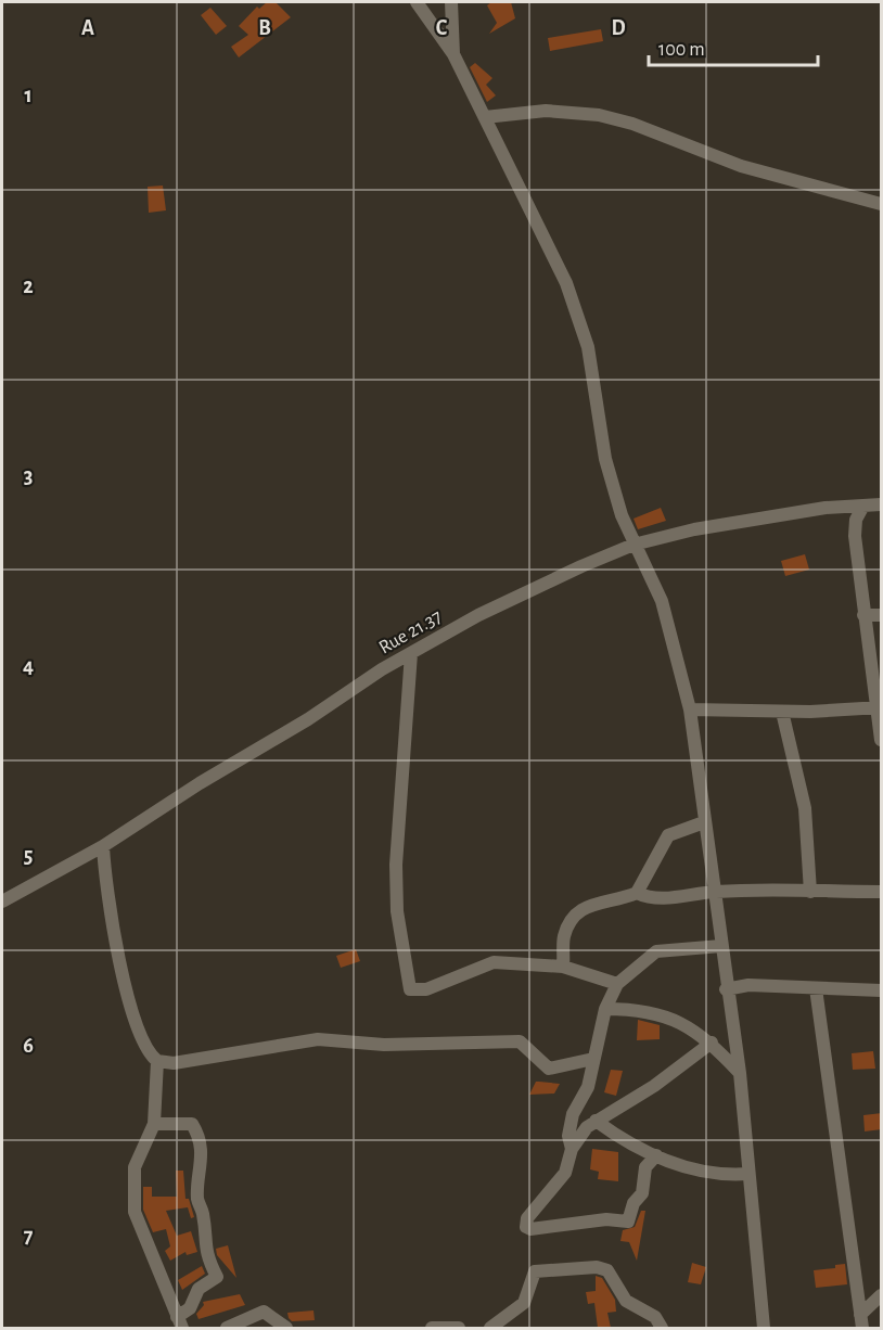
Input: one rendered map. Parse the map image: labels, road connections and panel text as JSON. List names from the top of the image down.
{
  "streets": {
    "street": ["Rue 21.37"]
  },
  "scale_bar": "100 m",
  "grid": {
    "columns": [
      "A",
      "B",
      "C",
      "D"
    ],
    "rows": [
      "1",
      "2",
      "3",
      "4",
      "5",
      "6",
      "7"
    ]
  }
}
